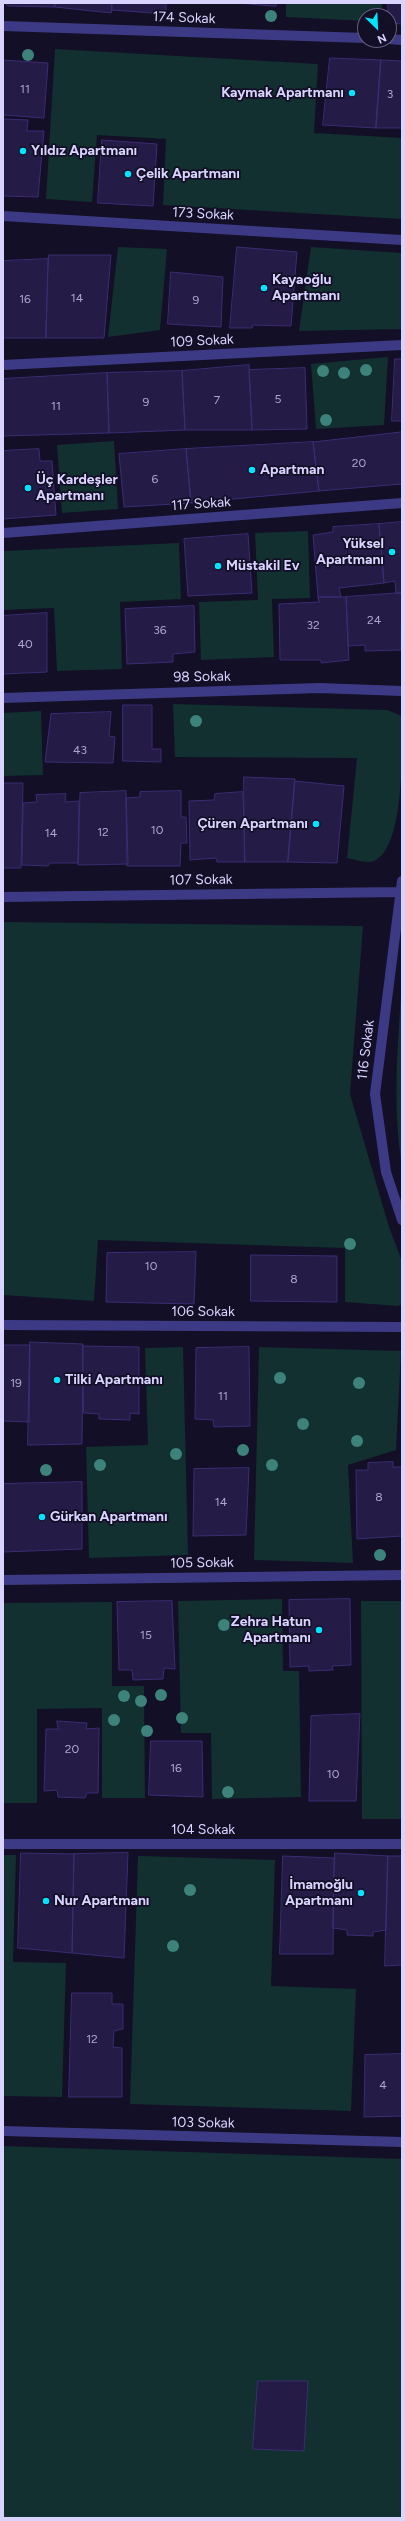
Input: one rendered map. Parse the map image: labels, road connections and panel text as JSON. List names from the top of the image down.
{
  "streets": {
    "street": [
      "174 Sokak",
      "173 Sokak",
      "109 Sokak",
      "117 Sokak",
      "98 Sokak",
      "107 Sokak",
      "116 Sokak",
      "106 Sokak",
      "105 Sokak",
      "104 Sokak",
      "103 Sokak"
    ]
  },
  "crossings": [
    ["107 Sokak", "116 Sokak"]
  ],
  "places": [
    "Kaymak Apartmanı",
    "Yıldız Apartmanı",
    "Çelik Apartmanı",
    "Kayaoğlu Apartmanı",
    "Apartman",
    "Üç Kardeşler Apartmanı",
    "Yüksel Apartmanı",
    "Müstakil Ev",
    "Çüren Apartmanı",
    "Tilki Apartmanı",
    "Gürkan Apartmanı",
    "Zehra Hatun Apartmanı",
    "İmamoğlu Apartmanı",
    "Nur Apartmanı"
  ],
  "house_numbers": [
    "11",
    "3",
    "14",
    "16",
    "9",
    "5",
    "7",
    "9",
    "11",
    "20",
    "6",
    "24",
    "32",
    "36",
    "40",
    "43",
    "10",
    "12",
    "14",
    "10",
    "8",
    "19",
    "11",
    "8",
    "14",
    "15",
    "20",
    "16",
    "10",
    "12",
    "4"
  ],
  "north": "bottom right"
}
